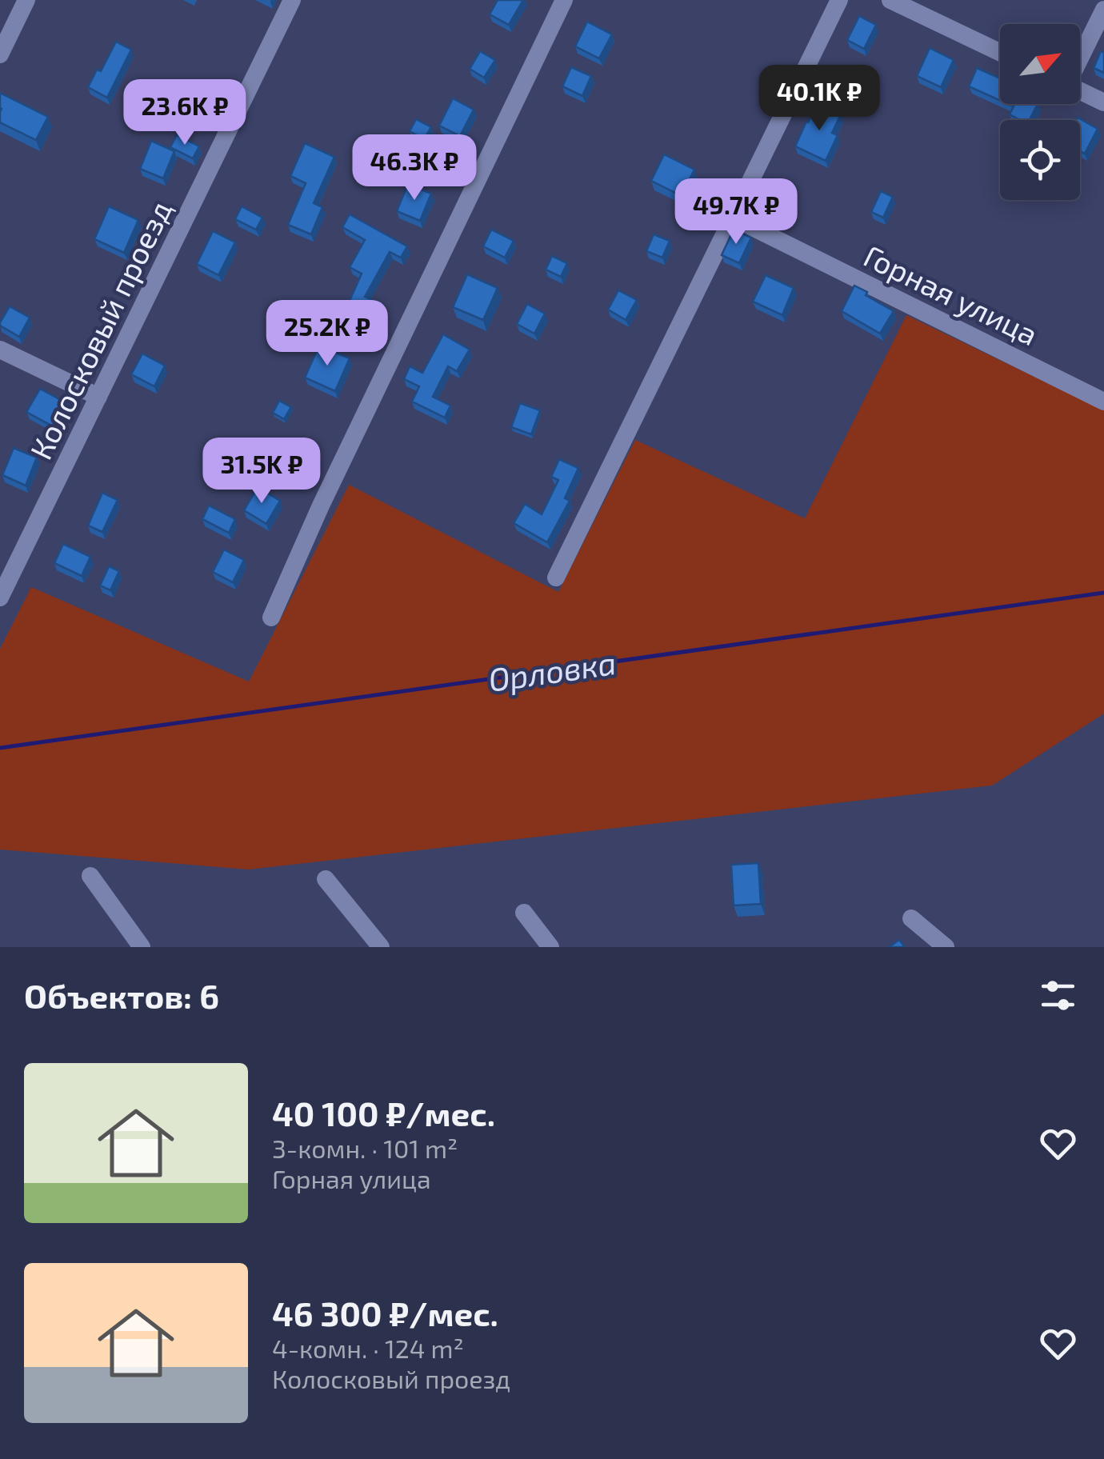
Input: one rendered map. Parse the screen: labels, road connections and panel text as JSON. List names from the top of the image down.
{
  "streets": {
    "street": ["Горная улица", "Колосковый проезд"]
  },
  "water": ["Орловка"],
  "north": "top right",
  "page": {
    "price": [
      "40.1K ₽",
      "23.6K ₽",
      "46.3K ₽",
      "49.7K ₽",
      "25.2K ₽",
      "31.5K ₽"
    ],
    "heading": "Объектов: 6",
    "list": [
      {
        "name": "40 100 ₽/мес.",
        "note": "3-комн. · 101 m² · Горная улица"
      },
      {
        "name": "46 300 ₽/мес.",
        "note": "4-комн. · 124 m² · Колосковый проезд"
      }
    ]
  }
}
